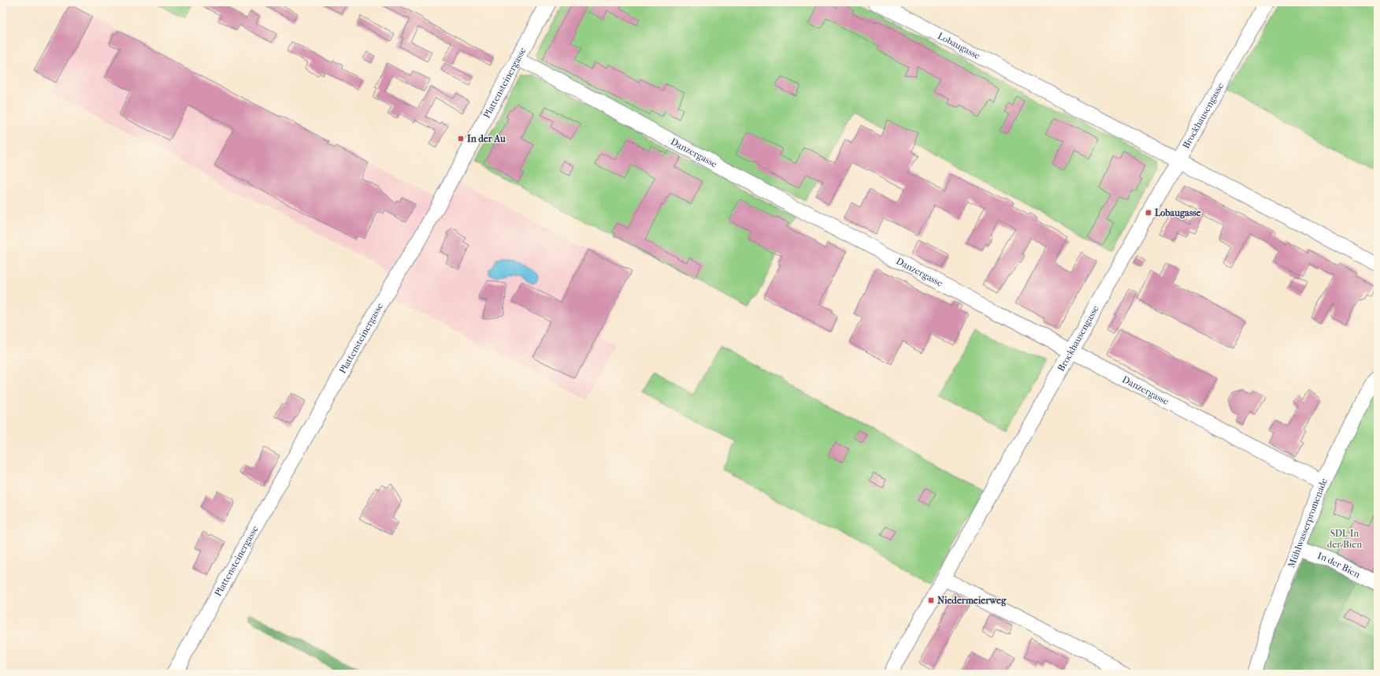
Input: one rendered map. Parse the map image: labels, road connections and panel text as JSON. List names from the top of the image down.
{
  "streets": {
    "street": [
      "Lobaugasse",
      "Plattensteinergasse",
      "Brockhausengasse",
      "Danzergasse",
      "Mühlwasserpromenade",
      "In der Bien"
    ]
  },
  "crossings": [
    ["Lobaugasse", "Brockhausengasse"],
    ["Plattensteinergasse", "Danzergasse"],
    ["Brockhausengasse", "Danzergasse"],
    ["Danzergasse", "Mühlwasserpromenade"],
    ["Mühlwasserpromenade", "In der Bien"]
  ],
  "parks": ["SDL In der Bien"],
  "places": {
    "transit": ["In der Au", "Lobaugasse", "Niedermeierweg"]
  }
}
